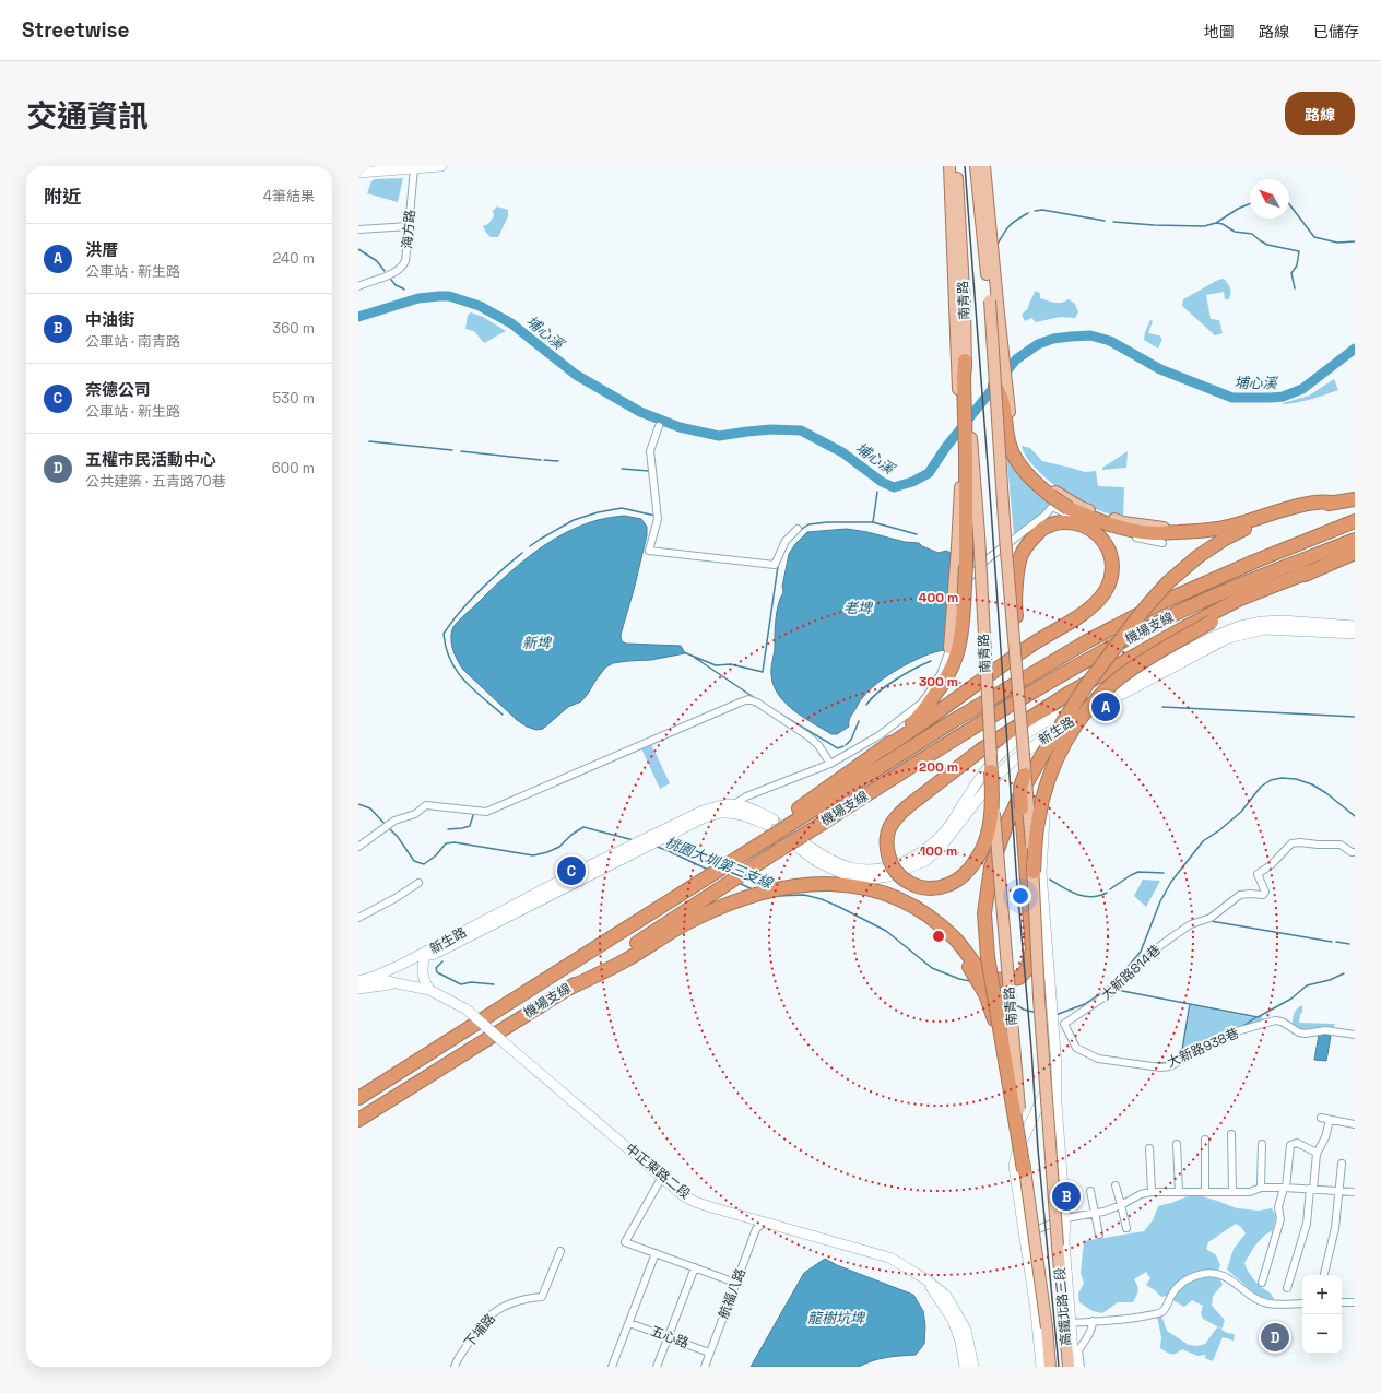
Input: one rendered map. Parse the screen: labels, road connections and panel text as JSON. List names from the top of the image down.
{
  "streets": {
    "highway": ["機場支線"],
    "main road": [
      "南青路",
      "新生路",
      "中正東路二段",
      "高鐵北路三段"
    ],
    "street": [
      "海方路",
      "大新路814巷",
      "大新路938巷",
      "航福八路",
      "下埔路",
      "五心路"
    ]
  },
  "crossings": [
    ["南青路", "高鐵北路三段"],
    ["機場支線", "新生路"],
    ["新生路", "中正東路二段"],
    ["大新路814巷", "大新路938巷"],
    ["中正東路二段", "航福八路"],
    ["航福八路", "五心路"]
  ],
  "water": [
    "埔心溪",
    "老埤",
    "新埤",
    "桃園大圳第三支線",
    "龍樹坑埤"
  ],
  "north": "top left",
  "page": {
    "header": "Streetwise",
    "nav": ["地圖", "路線", "已儲存"],
    "title": "交通資訊",
    "buttons": "路線",
    "heading": ["附近", "4筆結果"],
    "list": [
      {
        "mark": "A",
        "name": "洪厝",
        "note": "公車站 · 新生路",
        "value": "240 m"
      },
      {
        "mark": "B",
        "name": "中油街",
        "note": "公車站 · 南青路",
        "value": "360 m"
      },
      {
        "mark": "C",
        "name": "奈德公司",
        "note": "公車站 · 新生路",
        "value": "530 m"
      },
      {
        "mark": "D",
        "name": "五權市民活動中心",
        "note": "公共建築 · 五青路70巷",
        "value": "600 m"
      }
    ],
    "pins": [
      "A",
      "C",
      "B",
      "D"
    ],
    "map_buttons": ["+", "−"]
  },
  "rings": [
    "400 m",
    "300 m",
    "200 m",
    "100 m"
  ]
}
